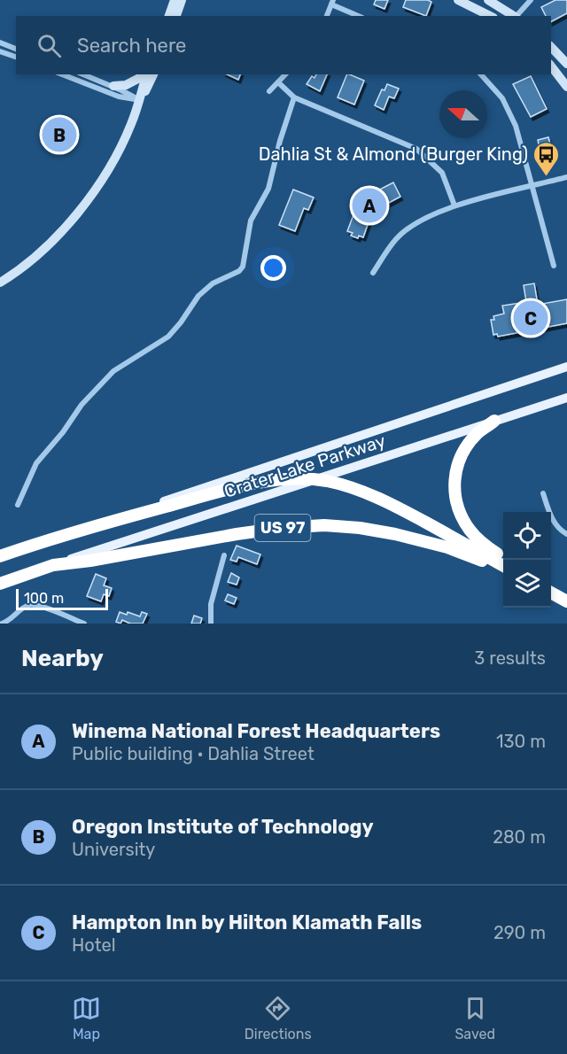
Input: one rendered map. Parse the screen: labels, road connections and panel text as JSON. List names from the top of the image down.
{
  "streets": {
    "highway": ["US 97"],
    "main road": ["Crater Lake Parkway"]
  },
  "crossings": [
    ["Crater Lake Parkway", "US 97"]
  ],
  "places": {
    "bus stop": ["Dahlia St & Almond (Burger King)"]
  },
  "scale_bar": "100 m",
  "north": "left",
  "page": {
    "search": "Search here",
    "pins": ["B", "A", "C"],
    "scale": "100 m",
    "heading": ["Nearby", "3 results"],
    "list": [
      {
        "mark": "A",
        "name": "Winema National Forest Headquarters",
        "note": "Public building · Dahlia Street",
        "value": "130 m"
      },
      {
        "mark": "B",
        "name": "Oregon Institute of Technology",
        "note": "University",
        "value": "280 m"
      },
      {
        "mark": "C",
        "name": "Hampton Inn by Hilton Klamath Falls",
        "note": "Hotel",
        "value": "290 m"
      }
    ],
    "nav": ["Map", "Directions", "Saved"]
  }
}
